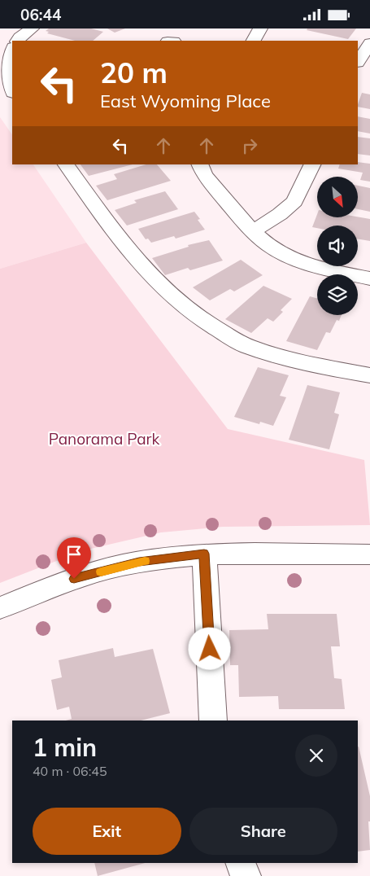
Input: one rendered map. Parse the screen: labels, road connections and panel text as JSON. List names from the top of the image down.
{
  "parks": ["Panorama Park"],
  "north": "bottom right",
  "page": {
    "status": "06:44",
    "turn": ["20 m", "East Wyoming Place"],
    "heading": ["1 min", "40 m · 06:45"],
    "buttons": ["Exit", "Share"]
  }
}
